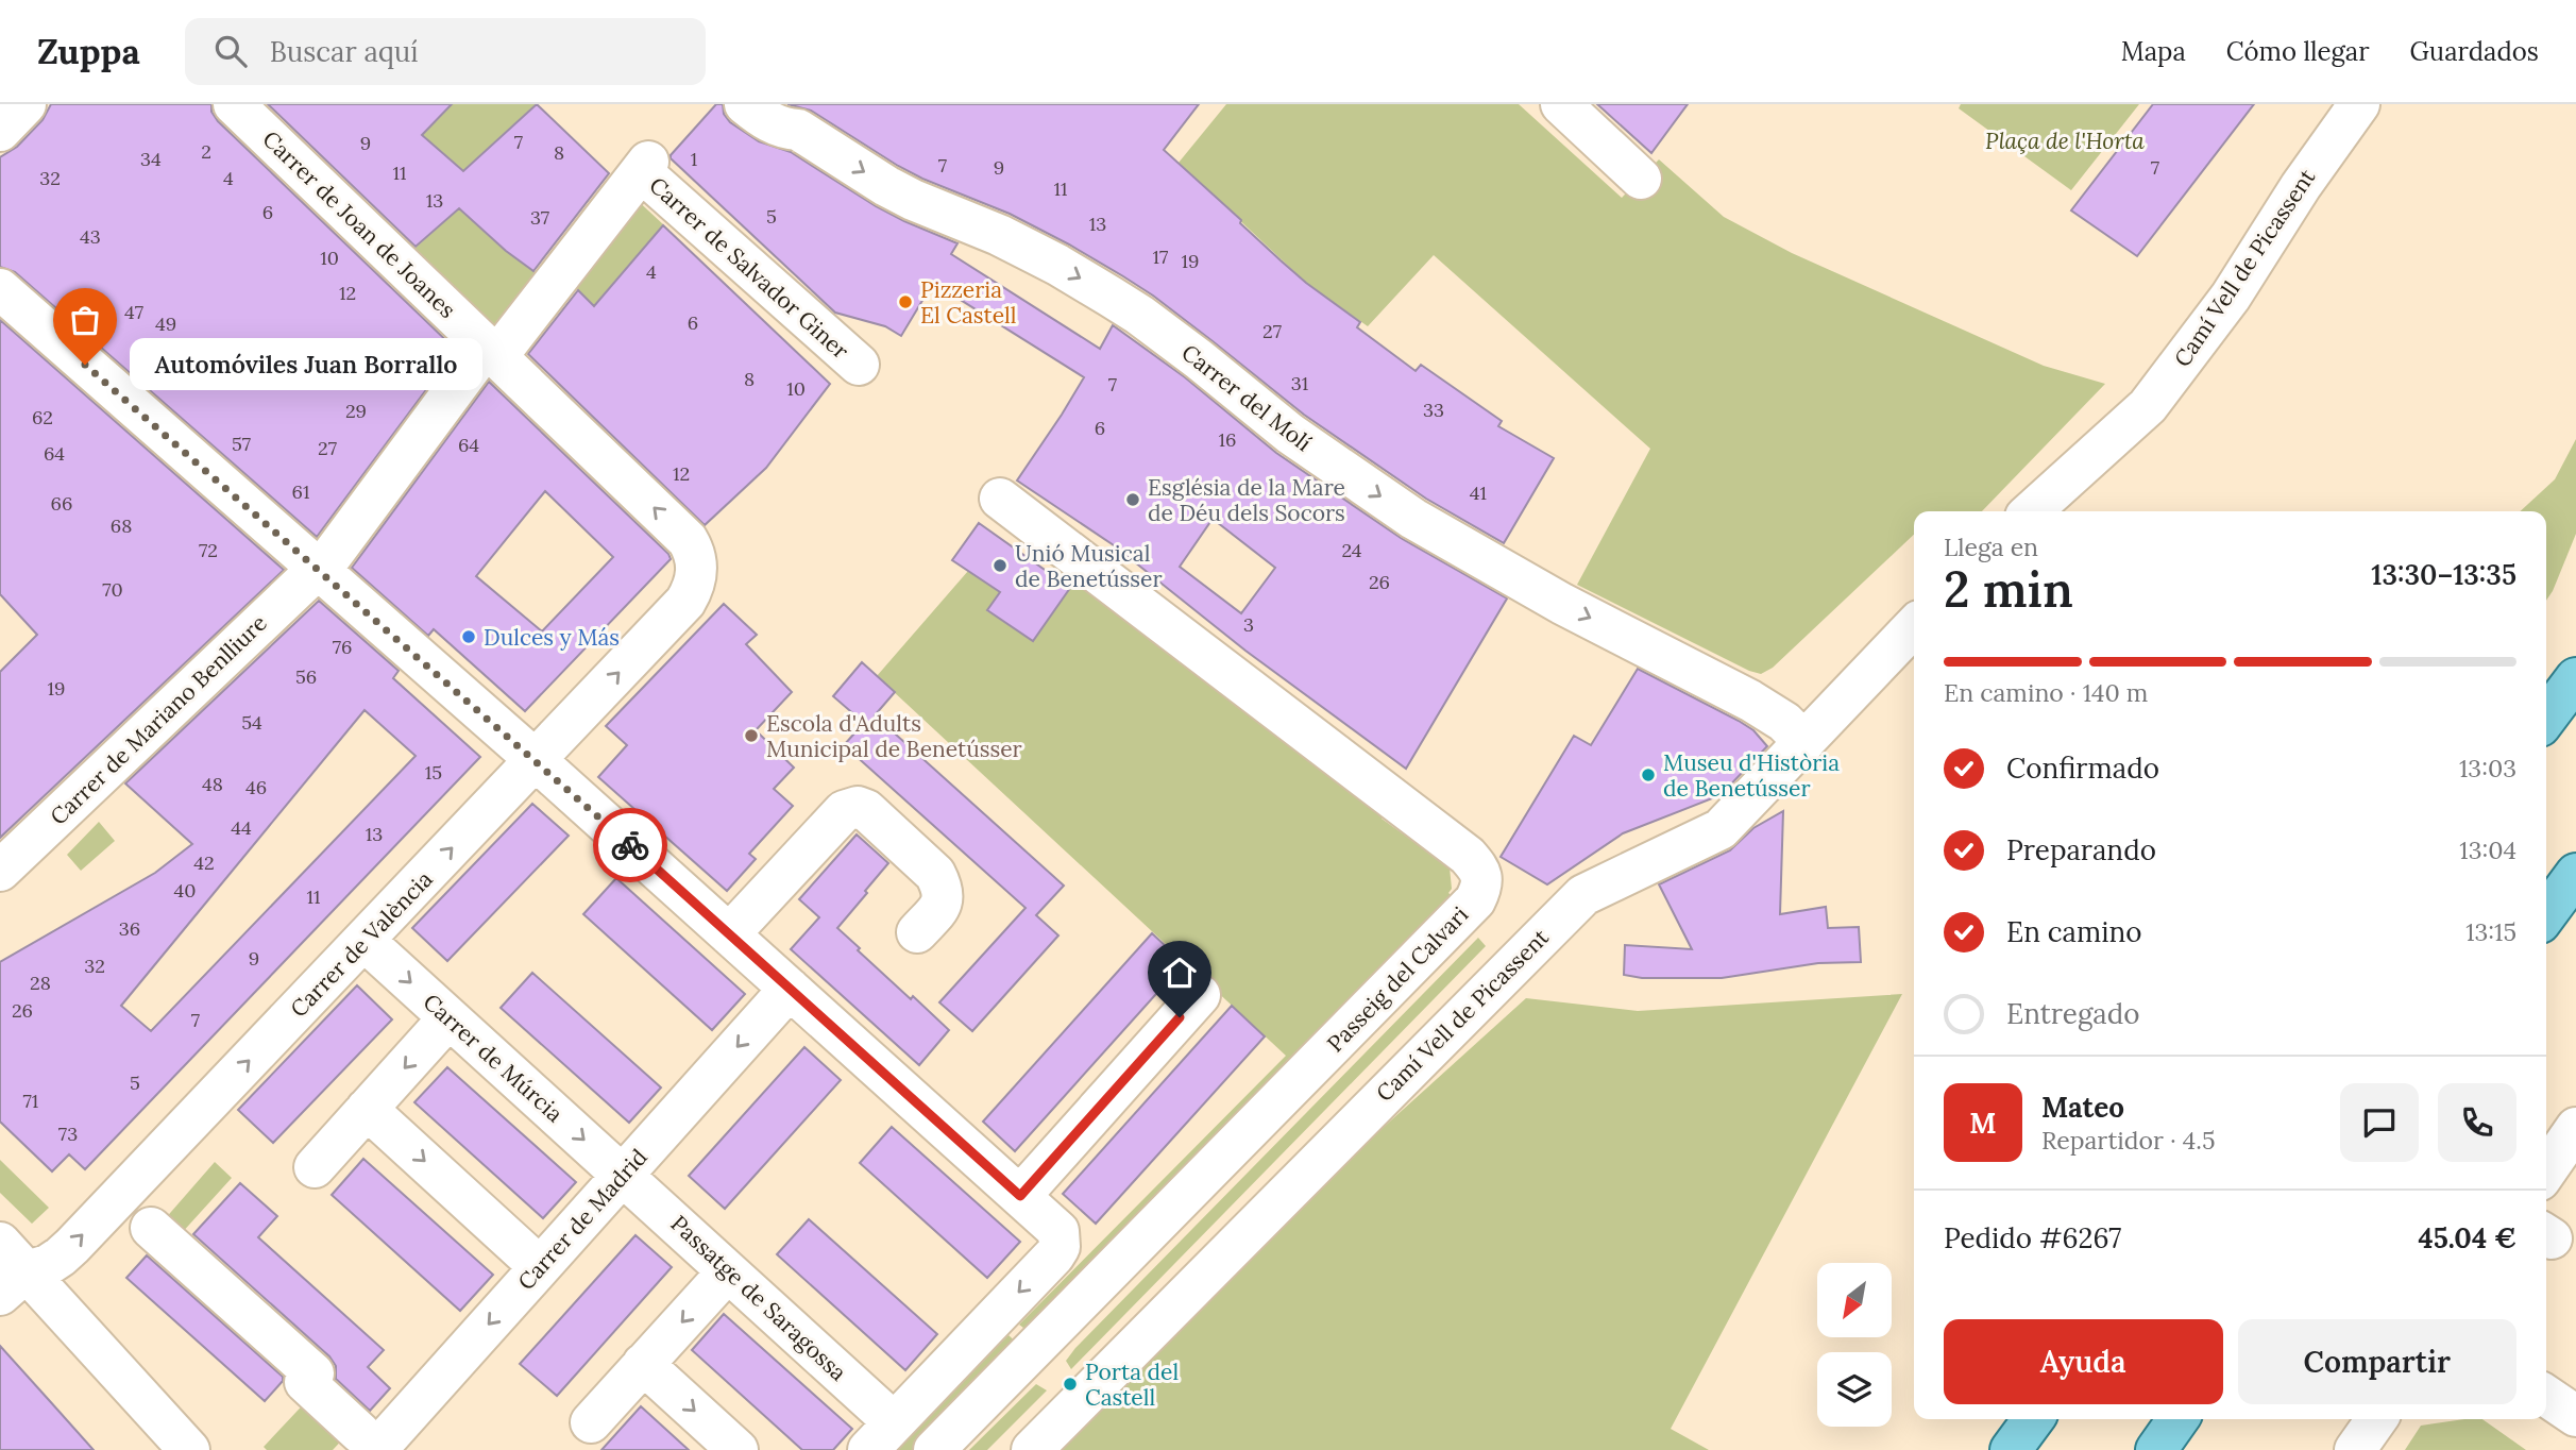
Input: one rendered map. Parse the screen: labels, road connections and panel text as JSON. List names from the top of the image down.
{
  "streets": {
    "street": [
      "Carrer de Joan de Joanes",
      "Carrer de Salvador Giner",
      "Camí Vell de Picassent",
      "Carrer del Molí",
      "Carrer de Mariano Benlliure",
      "Carrer de València",
      "Passeig del Calvari",
      "Carrer de Múrcia",
      "Carrer de Madrid",
      "Passatge de Saragossa"
    ]
  },
  "crossings": [
    ["Carrer de Joan de Joanes", "Carrer de València"],
    ["Carrer de Salvador Giner", "Carrer de Mariano Benlliure"],
    ["Camí Vell de Picassent", "Carrer del Molí"],
    ["Carrer de València", "Carrer de Múrcia"],
    ["Carrer de Múrcia", "Carrer de Madrid"],
    ["Carrer de Múrcia", "Passatge de Saragossa"],
    ["Carrer de Madrid", "Passatge de Saragossa"]
  ],
  "one_way": ["Carrer del Molí", "Carrer de València"],
  "parks": ["Plaça de l'Horta"],
  "places": [
    "Pizzeria El Castell",
    "Automóviles Juan Borrallo",
    "Església de la Mare de Déu dels Socors",
    "Unió Musical de Benetússer",
    "Dulces y Más",
    "Escola d'Adults Municipal de Benetússer",
    "Museu d'Història de Benetússer",
    "Porta del Castell"
  ],
  "house_numbers": [
    "7",
    "9",
    "2",
    "8",
    "34",
    "1",
    "7",
    "9",
    "7",
    "11",
    "32",
    "4",
    "11",
    "13",
    "6",
    "5",
    "37",
    "13",
    "43",
    "17",
    "10",
    "19",
    "4",
    "12",
    "47",
    "6",
    "49",
    "27",
    "8",
    "31",
    "7",
    "10",
    "33",
    "29",
    "62",
    "6",
    "16",
    "57",
    "64",
    "27",
    "64",
    "12",
    "61",
    "41",
    "66",
    "68",
    "72",
    "24",
    "26",
    "70",
    "3",
    "76",
    "56",
    "19",
    "54",
    "15",
    "48",
    "46",
    "44",
    "13",
    "42",
    "40",
    "11",
    "36",
    "9",
    "32",
    "28",
    "26",
    "7",
    "5",
    "71",
    "73"
  ],
  "north": "bottom left",
  "page": {
    "header": "Zuppa",
    "search": "Buscar aquí",
    "nav": ["Mapa", "Cómo llegar", "Guardados"],
    "bubble": "Automóviles Juan Borrallo",
    "heading": ["2 min", "Llega en", "13:30–13:35"],
    "panel": [
      "Mateo",
      "Repartidor · 4.5",
      "Pedido #6267",
      "45.04 €"
    ],
    "bar": "En camino · 140 m",
    "list": [
      ["Confirmado", "13:03"],
      ["Preparando", "13:04"],
      ["En camino", "13:15"],
      "Entregado"
    ],
    "round": "M",
    "buttons": ["Ayuda", "Compartir"]
  }
}
